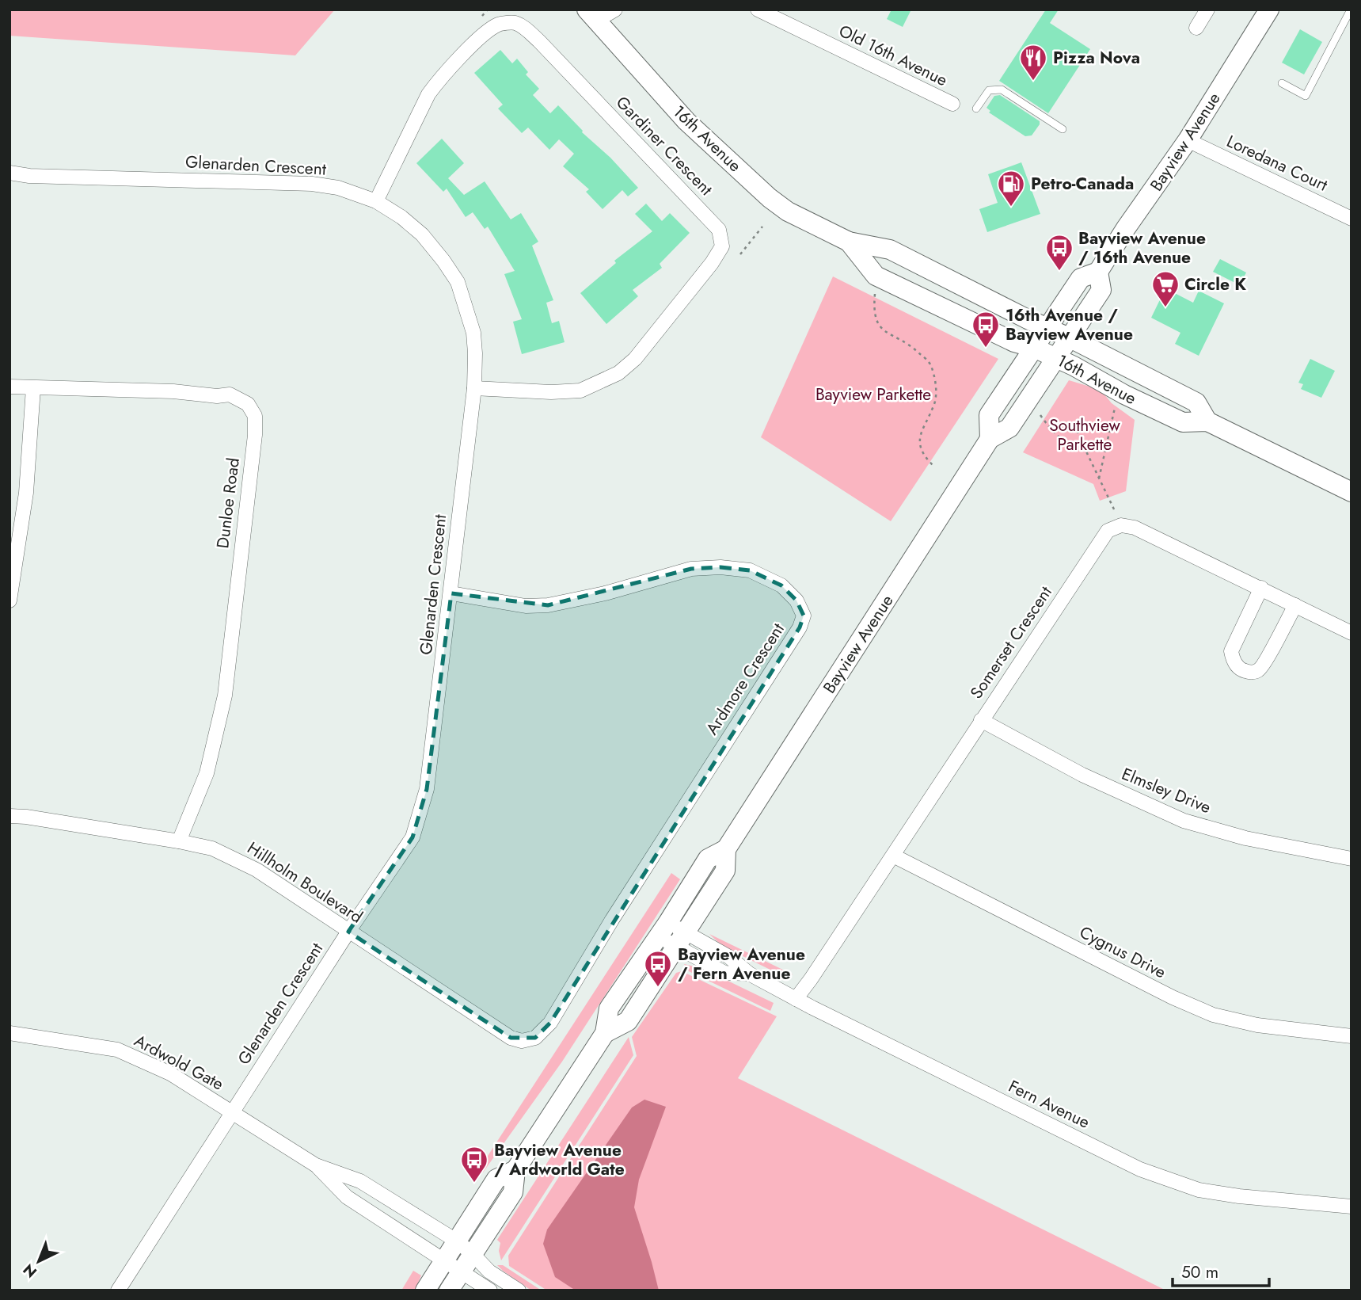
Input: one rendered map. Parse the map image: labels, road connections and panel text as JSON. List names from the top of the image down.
{
  "streets": {
    "main road": ["16th Avenue", "Bayview Avenue"],
    "street": [
      "Old 16th Avenue",
      "Gardiner Crescent",
      "Loredana Court",
      "Glenarden Crescent",
      "Dunloe Road",
      "Somerset Crescent",
      "Ardmore Crescent",
      "Elmsley Drive",
      "Hillholm Boulevard",
      "Cygnus Drive",
      "Ardwold Gate",
      "Fern Avenue"
    ]
  },
  "crossings": [
    ["16th Avenue", "Bayview Avenue"],
    ["Bayview Avenue", "Loredana Court"],
    ["Bayview Avenue", "Ardwold Gate"],
    ["Bayview Avenue", "Fern Avenue"],
    ["Gardiner Crescent", "Glenarden Crescent"],
    ["Glenarden Crescent", "Ardmore Crescent"],
    ["Glenarden Crescent", "Hillholm Boulevard"],
    ["Glenarden Crescent", "Ardwold Gate"],
    ["Dunloe Road", "Hillholm Boulevard"],
    ["Somerset Crescent", "Elmsley Drive"],
    ["Somerset Crescent", "Cygnus Drive"],
    ["Somerset Crescent", "Fern Avenue"],
    ["Ardmore Crescent", "Hillholm Boulevard"]
  ],
  "parks": ["Bayview Parkette", "Southview Parkette"],
  "places": {
    "restaurant": ["Pizza Nova"],
    "fuel station": ["Petro-Canada"],
    "bus stop": [
      "Bayview Avenue / 16th Avenue",
      "16th Avenue / Bayview Avenue",
      "Bayview Avenue / Fern Avenue",
      "Bayview Avenue / Ardworld Gate"
    ],
    "supermarket": ["Circle K"]
  },
  "scale_bar": "50 m",
  "north": "bottom left"
}
